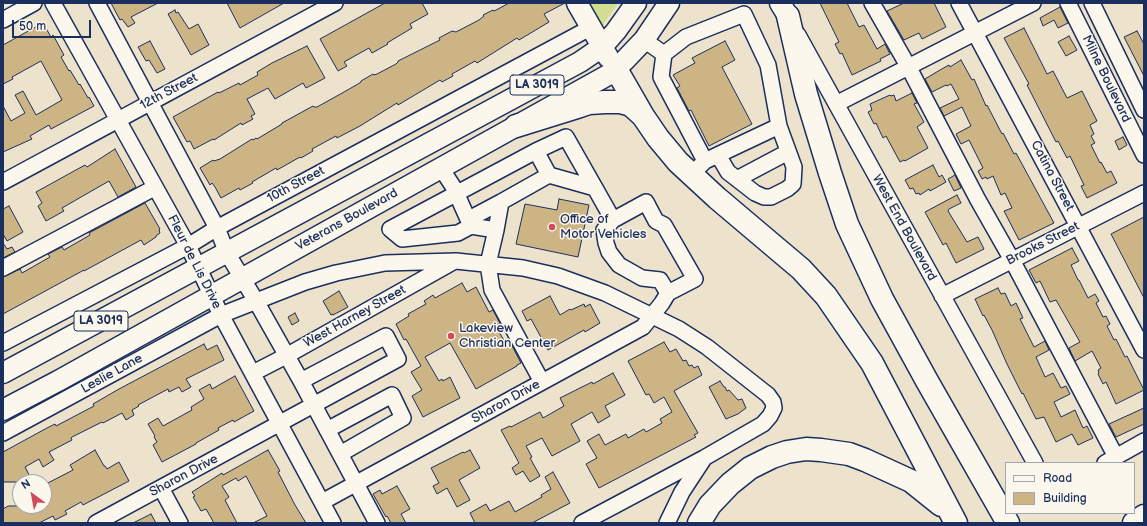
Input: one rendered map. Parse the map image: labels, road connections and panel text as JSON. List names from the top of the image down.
{
  "streets": {
    "main road": ["LA 3019", "Veterans Boulevard"],
    "street": [
      "Milne Boulevard",
      "12th Street",
      "Catina Street",
      "10th Street",
      "West End Boulevard",
      "Brooks Street",
      "Fleur de Lis Drive",
      "West Harney Street",
      "Leslie Lane",
      "Sharon Drive"
    ]
  },
  "crossings": [
    ["LA 3019", "Fleur de Lis Drive"],
    ["12th Street", "Fleur de Lis Drive"],
    ["Catina Street", "Brooks Street"],
    ["10th Street", "Fleur de Lis Drive"],
    ["Veterans Boulevard", "Fleur de Lis Drive"],
    ["West End Boulevard", "Brooks Street"],
    ["Fleur de Lis Drive", "West Harney Street"],
    ["Fleur de Lis Drive", "Leslie Lane"],
    ["Fleur de Lis Drive", "Sharon Drive"],
    ["West Harney Street", "Leslie Lane"],
    ["Leslie Lane", "Sharon Drive"]
  ],
  "places": ["Office of Motor Vehicles", "Lakeview Christian Center"],
  "legend": ["Road", "Building"],
  "scale_bar": "50 m",
  "north": "top left"
}
